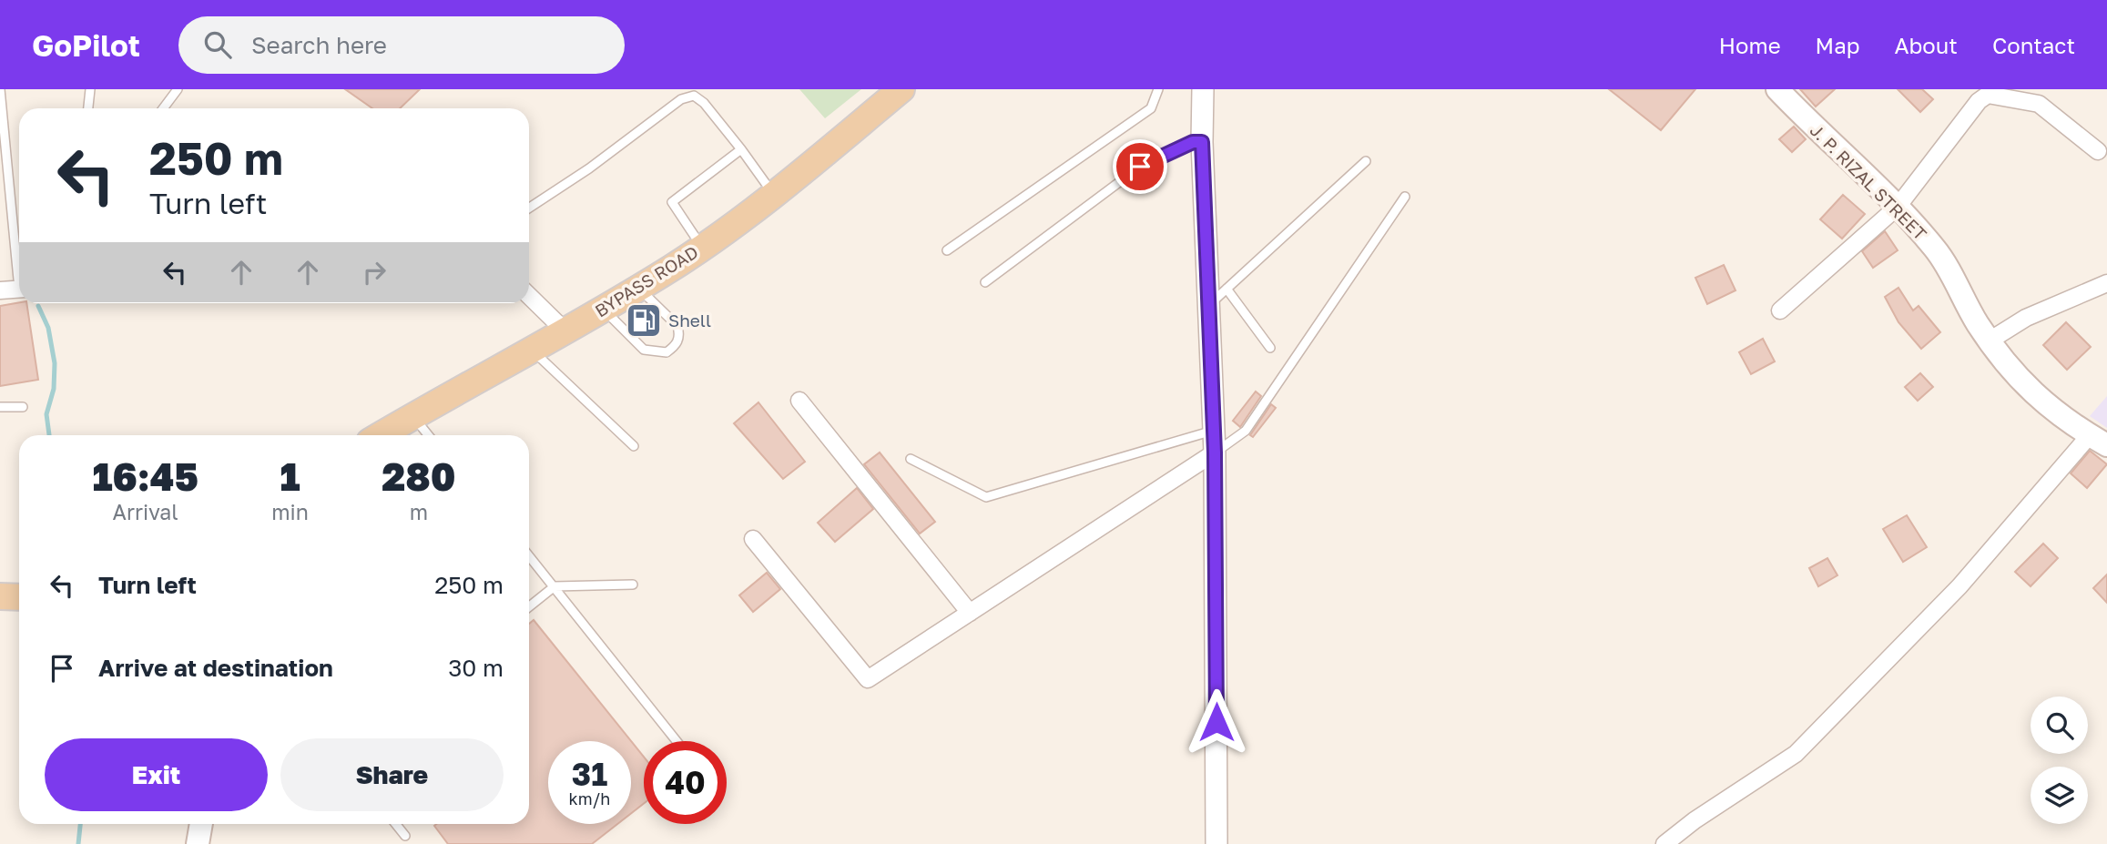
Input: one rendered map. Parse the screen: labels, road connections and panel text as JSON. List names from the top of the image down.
{
  "streets": {
    "main road": ["J. P. RIZAL STREET", "BYPASS ROAD"]
  },
  "places": {
    "fuel station": ["Shell"]
  },
  "page": {
    "header": "GoPilot",
    "search": "Search here",
    "nav": [
      "Home",
      "Map",
      "About",
      "Contact"
    ],
    "turn": ["250 m", "Turn left"],
    "eta": [
      "16:45",
      "Arrival",
      "1",
      "min",
      "280",
      "m"
    ],
    "list": [
      {
        "name": "Turn left",
        "value": "250 m"
      },
      {
        "name": "Arrive at destination",
        "value": "30 m"
      }
    ],
    "buttons": ["Exit", "Share"],
    "speed": "31 km/h",
    "limit": "40"
  }
}
